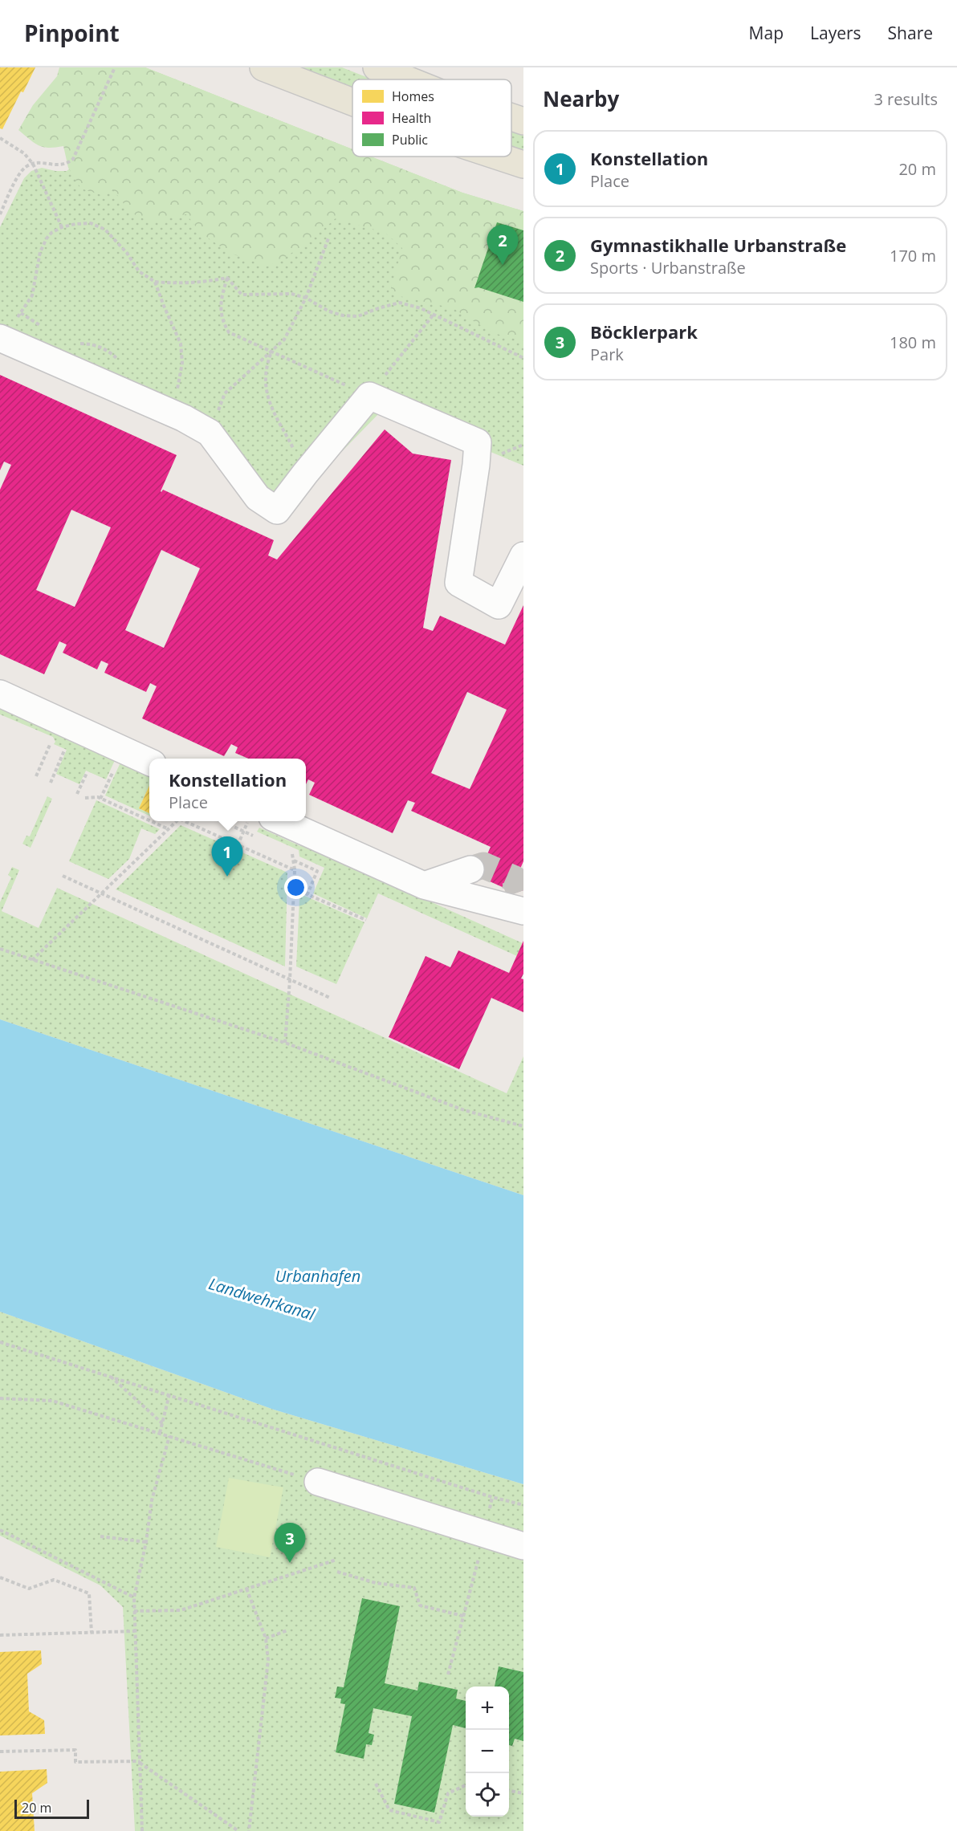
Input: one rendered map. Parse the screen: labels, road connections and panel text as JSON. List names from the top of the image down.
{
  "water": ["Urbanhafen", "Landwehrkanal"],
  "legend": ["Homes", "Health", "Public"],
  "scale_bar": "20 m",
  "page": {
    "header": "Pinpoint",
    "nav": ["Map", "Layers", "Share"],
    "heading": ["Nearby", "3 results"],
    "list": [
      {
        "mark": "1",
        "name": "Konstellation",
        "note": "Place",
        "value": "20 m"
      },
      {
        "mark": "2",
        "name": "Gymnastikhalle Urbanstraße",
        "note": "Sports · Urbanstraße",
        "value": "170 m"
      },
      {
        "mark": "3",
        "name": "Böcklerpark",
        "note": "Park",
        "value": "180 m"
      }
    ],
    "pins": ["2", "1", "3"],
    "popup": ["Konstellation", "Place"],
    "map_buttons": ["+", "−"],
    "scale": "20 m"
  }
}
